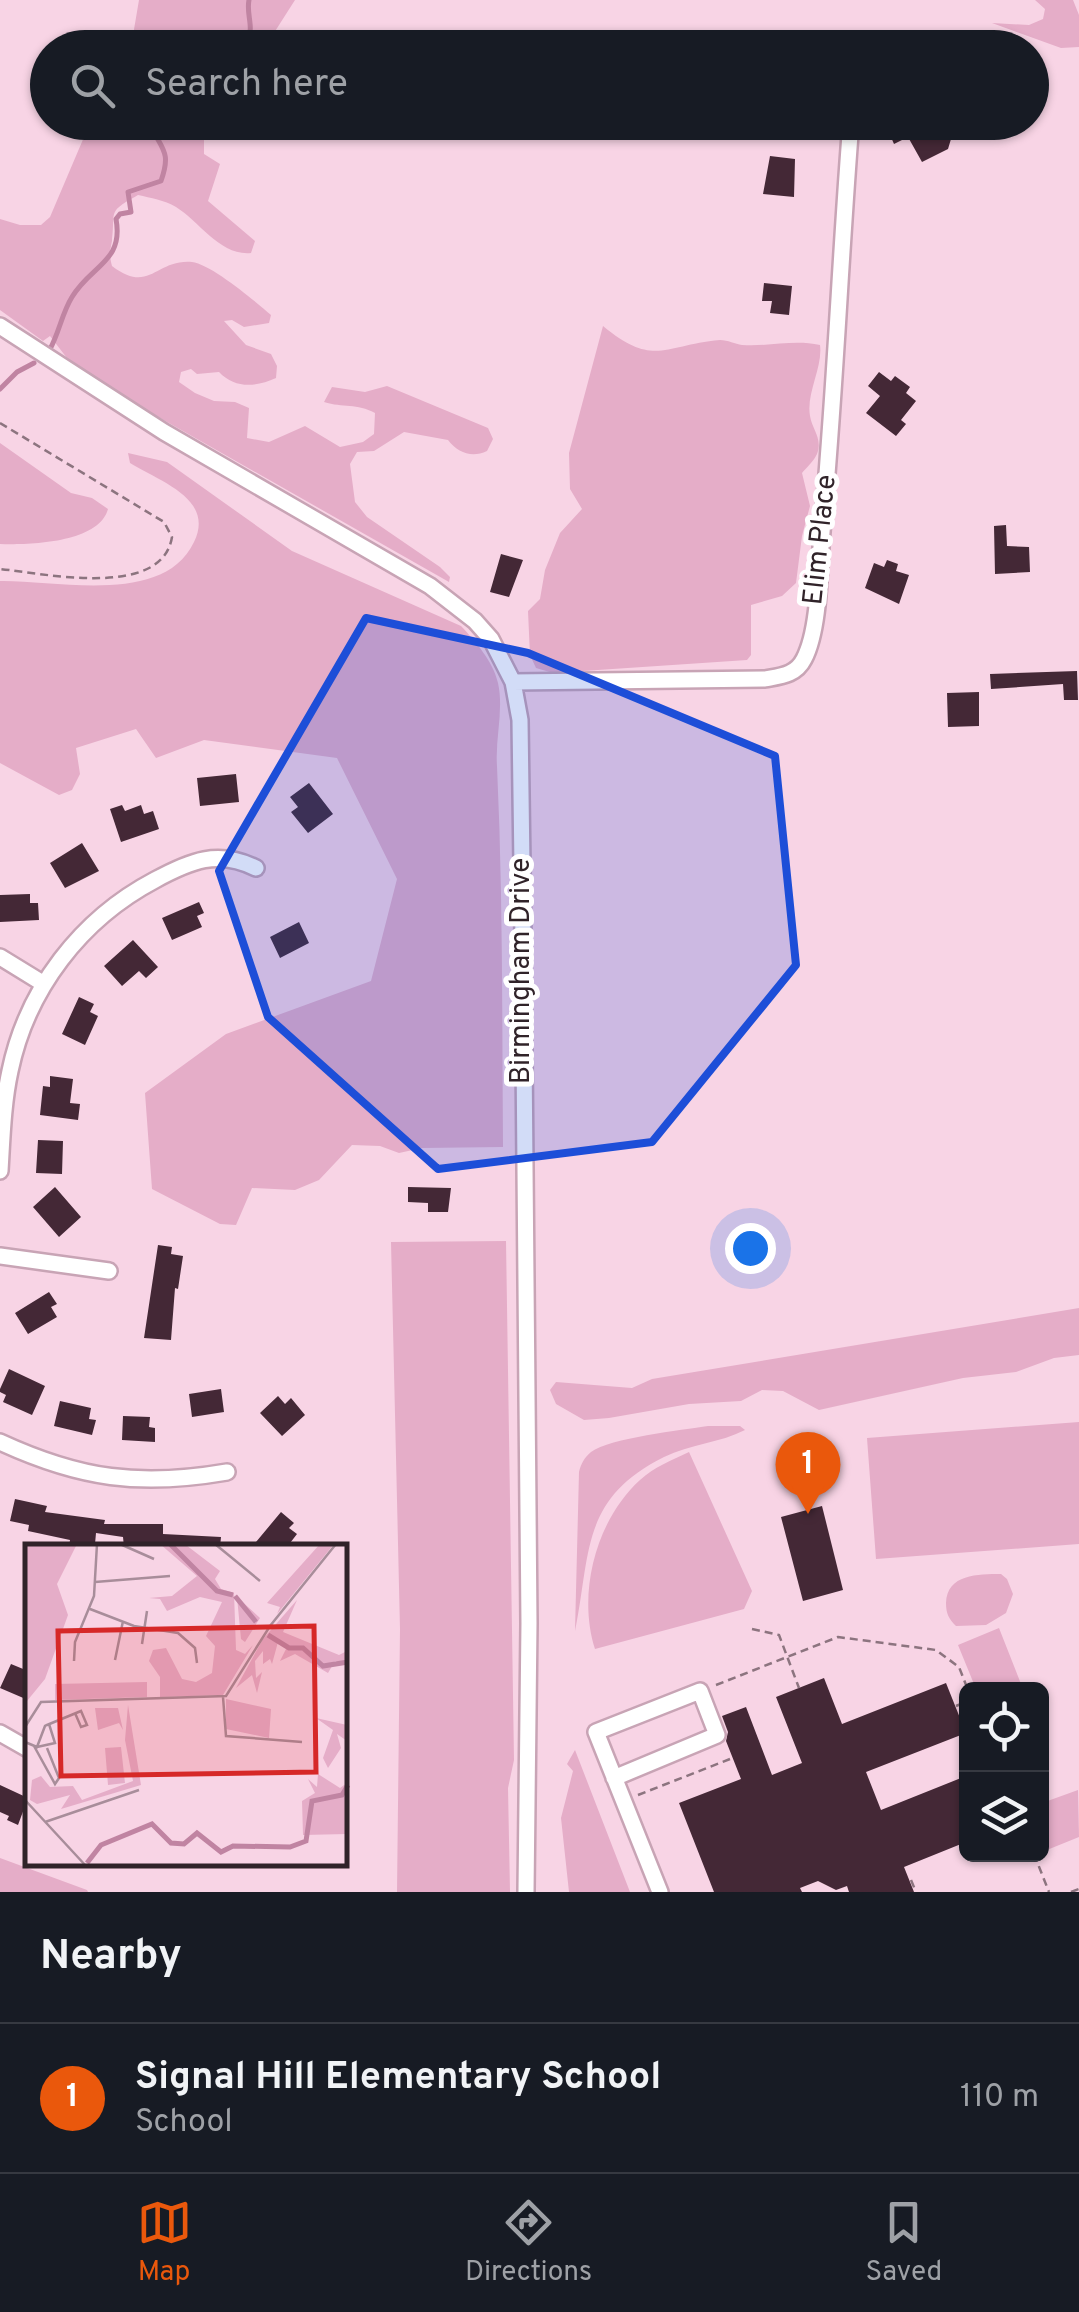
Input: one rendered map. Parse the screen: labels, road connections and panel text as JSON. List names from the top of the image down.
{
  "streets": {
    "street": ["Elim Place", "Birmingham Drive"]
  },
  "crossings": [
    ["Elim Place", "Birmingham Drive"]
  ],
  "page": {
    "search": "Search here",
    "pins": "1",
    "heading": "Nearby",
    "list": [
      {
        "mark": "1",
        "name": "Signal Hill Elementary School",
        "note": "School",
        "value": "110 m"
      }
    ],
    "nav": ["Map", "Directions", "Saved"]
  }
}
